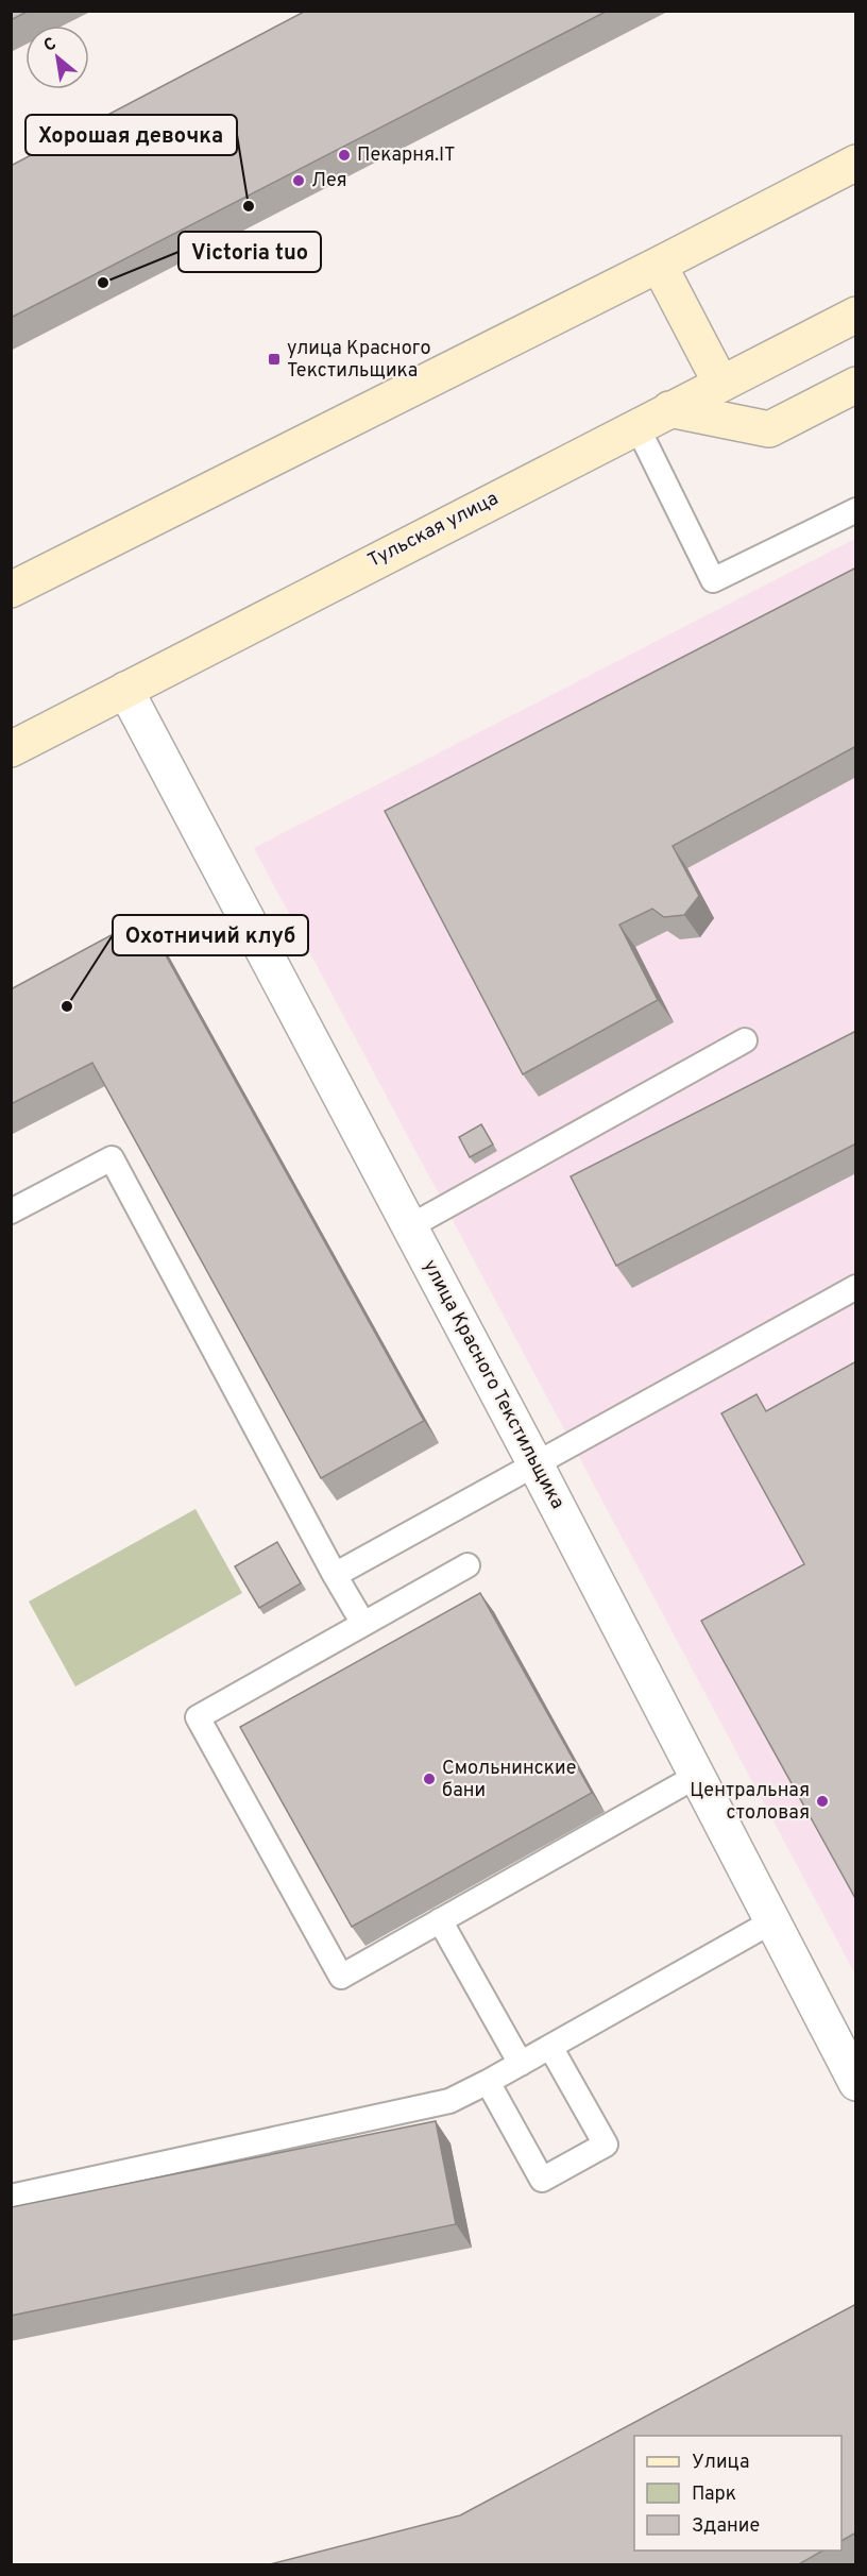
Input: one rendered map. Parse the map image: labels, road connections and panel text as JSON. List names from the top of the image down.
{
  "streets": {
    "main road": ["Тульская улица"],
    "street": ["улица Красного Текстильщика"]
  },
  "crossings": [
    ["Тульская улица", "улица Красного Текстильщика"]
  ],
  "places": {
    "other": [
      "Пекарня.IT",
      "Лея",
      "Хорошая девочка",
      "Victoria tuo",
      "Охотничий клуб",
      "Смольнинские бани",
      "Центральная столовая"
    ],
    "transit": ["улица Красного Текстильщика"]
  },
  "legend": ["Улица", "Парк", "Здание"],
  "north": "top left"
}
